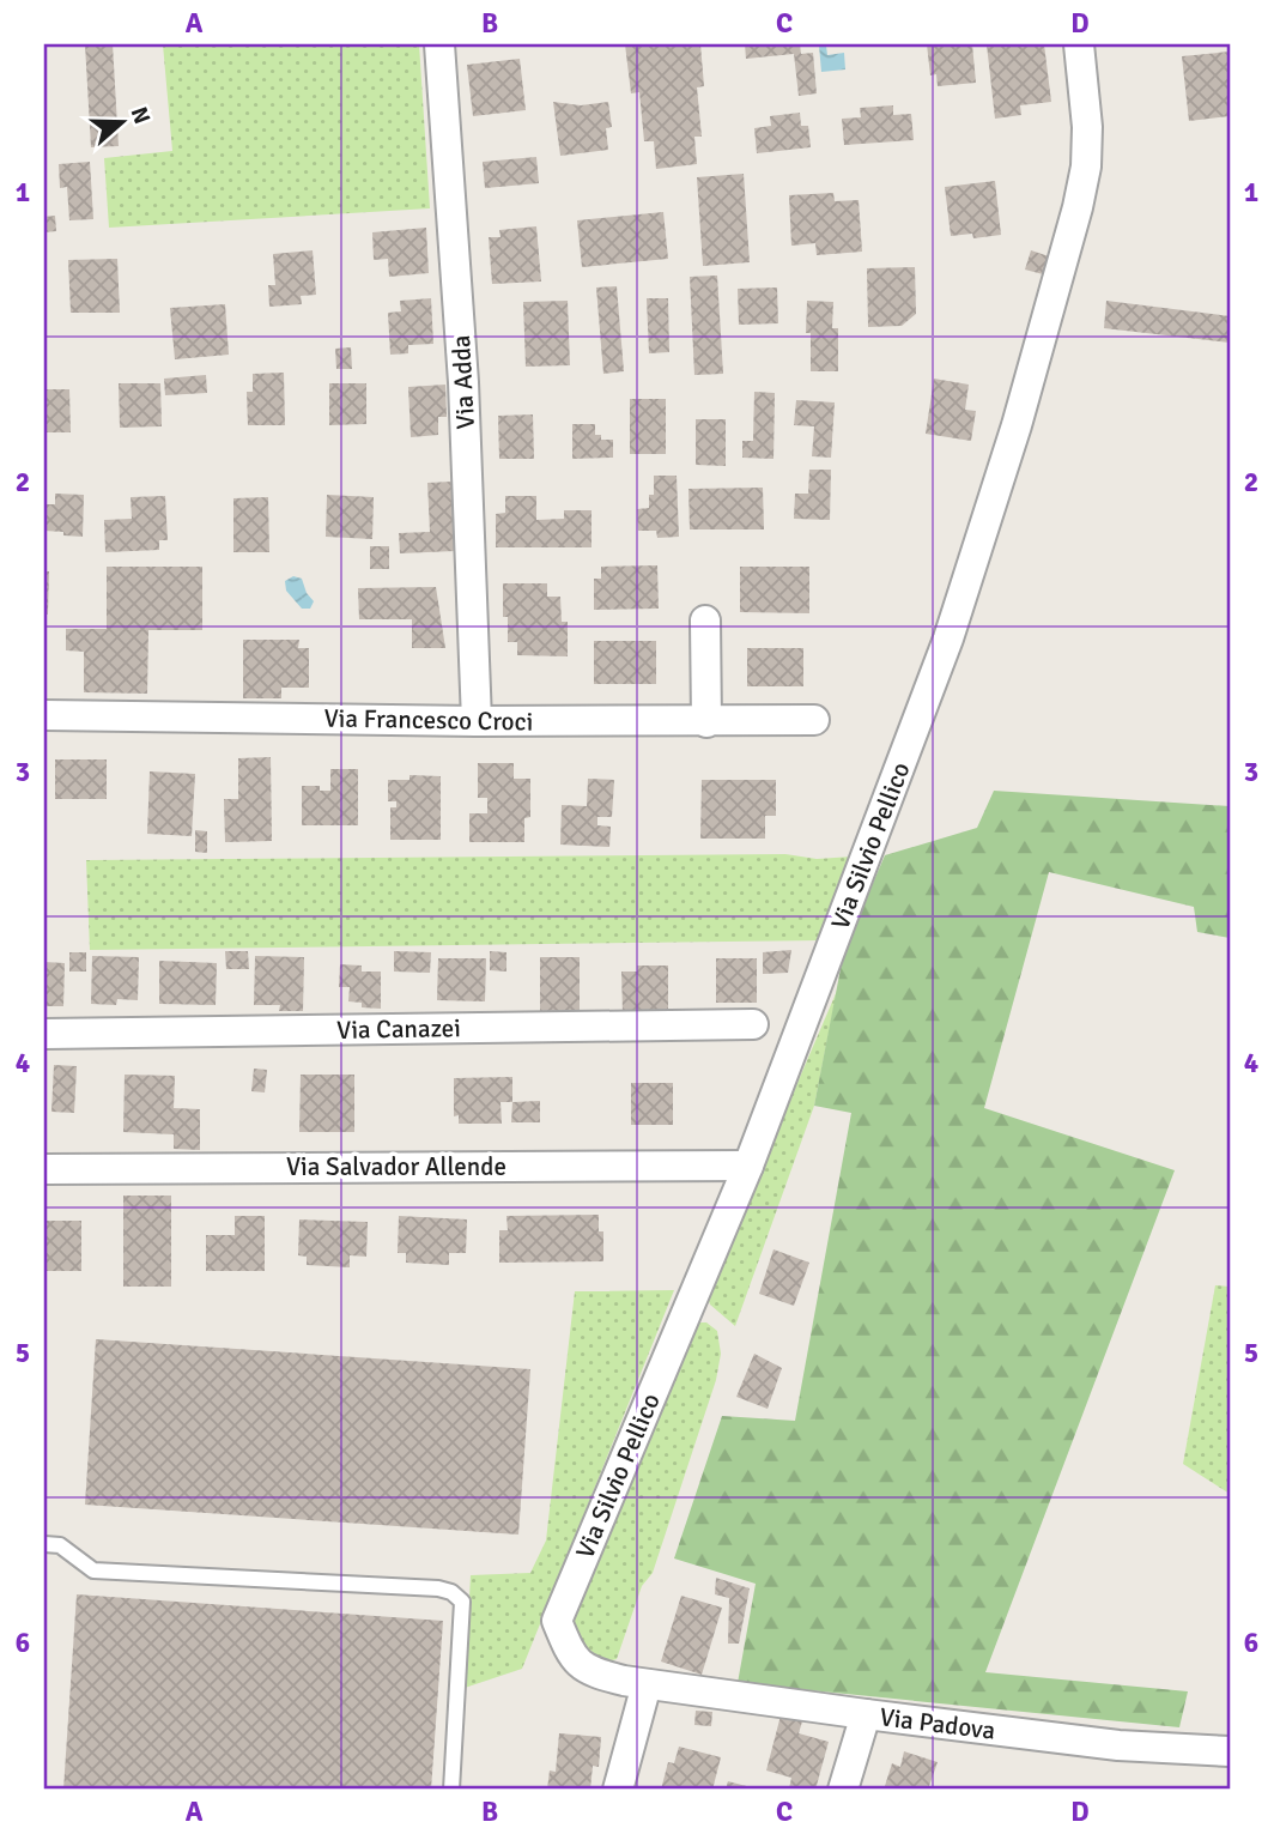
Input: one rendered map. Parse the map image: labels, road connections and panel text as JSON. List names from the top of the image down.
{
  "streets": {
    "street": [
      "Via Adda",
      "Via Francesco Croci",
      "Via Silvio Pellico",
      "Via Canazei",
      "Via Salvador Allende",
      "Via Padova"
    ]
  },
  "crossings": [
    ["Via Adda", "Via Francesco Croci"],
    ["Via Silvio Pellico", "Via Salvador Allende"],
    ["Via Silvio Pellico", "Via Padova"]
  ],
  "north": "right",
  "grid": {
    "columns": [
      "A",
      "B",
      "C",
      "D"
    ],
    "rows": [
      "1",
      "2",
      "3",
      "4",
      "5",
      "6"
    ]
  }
}
